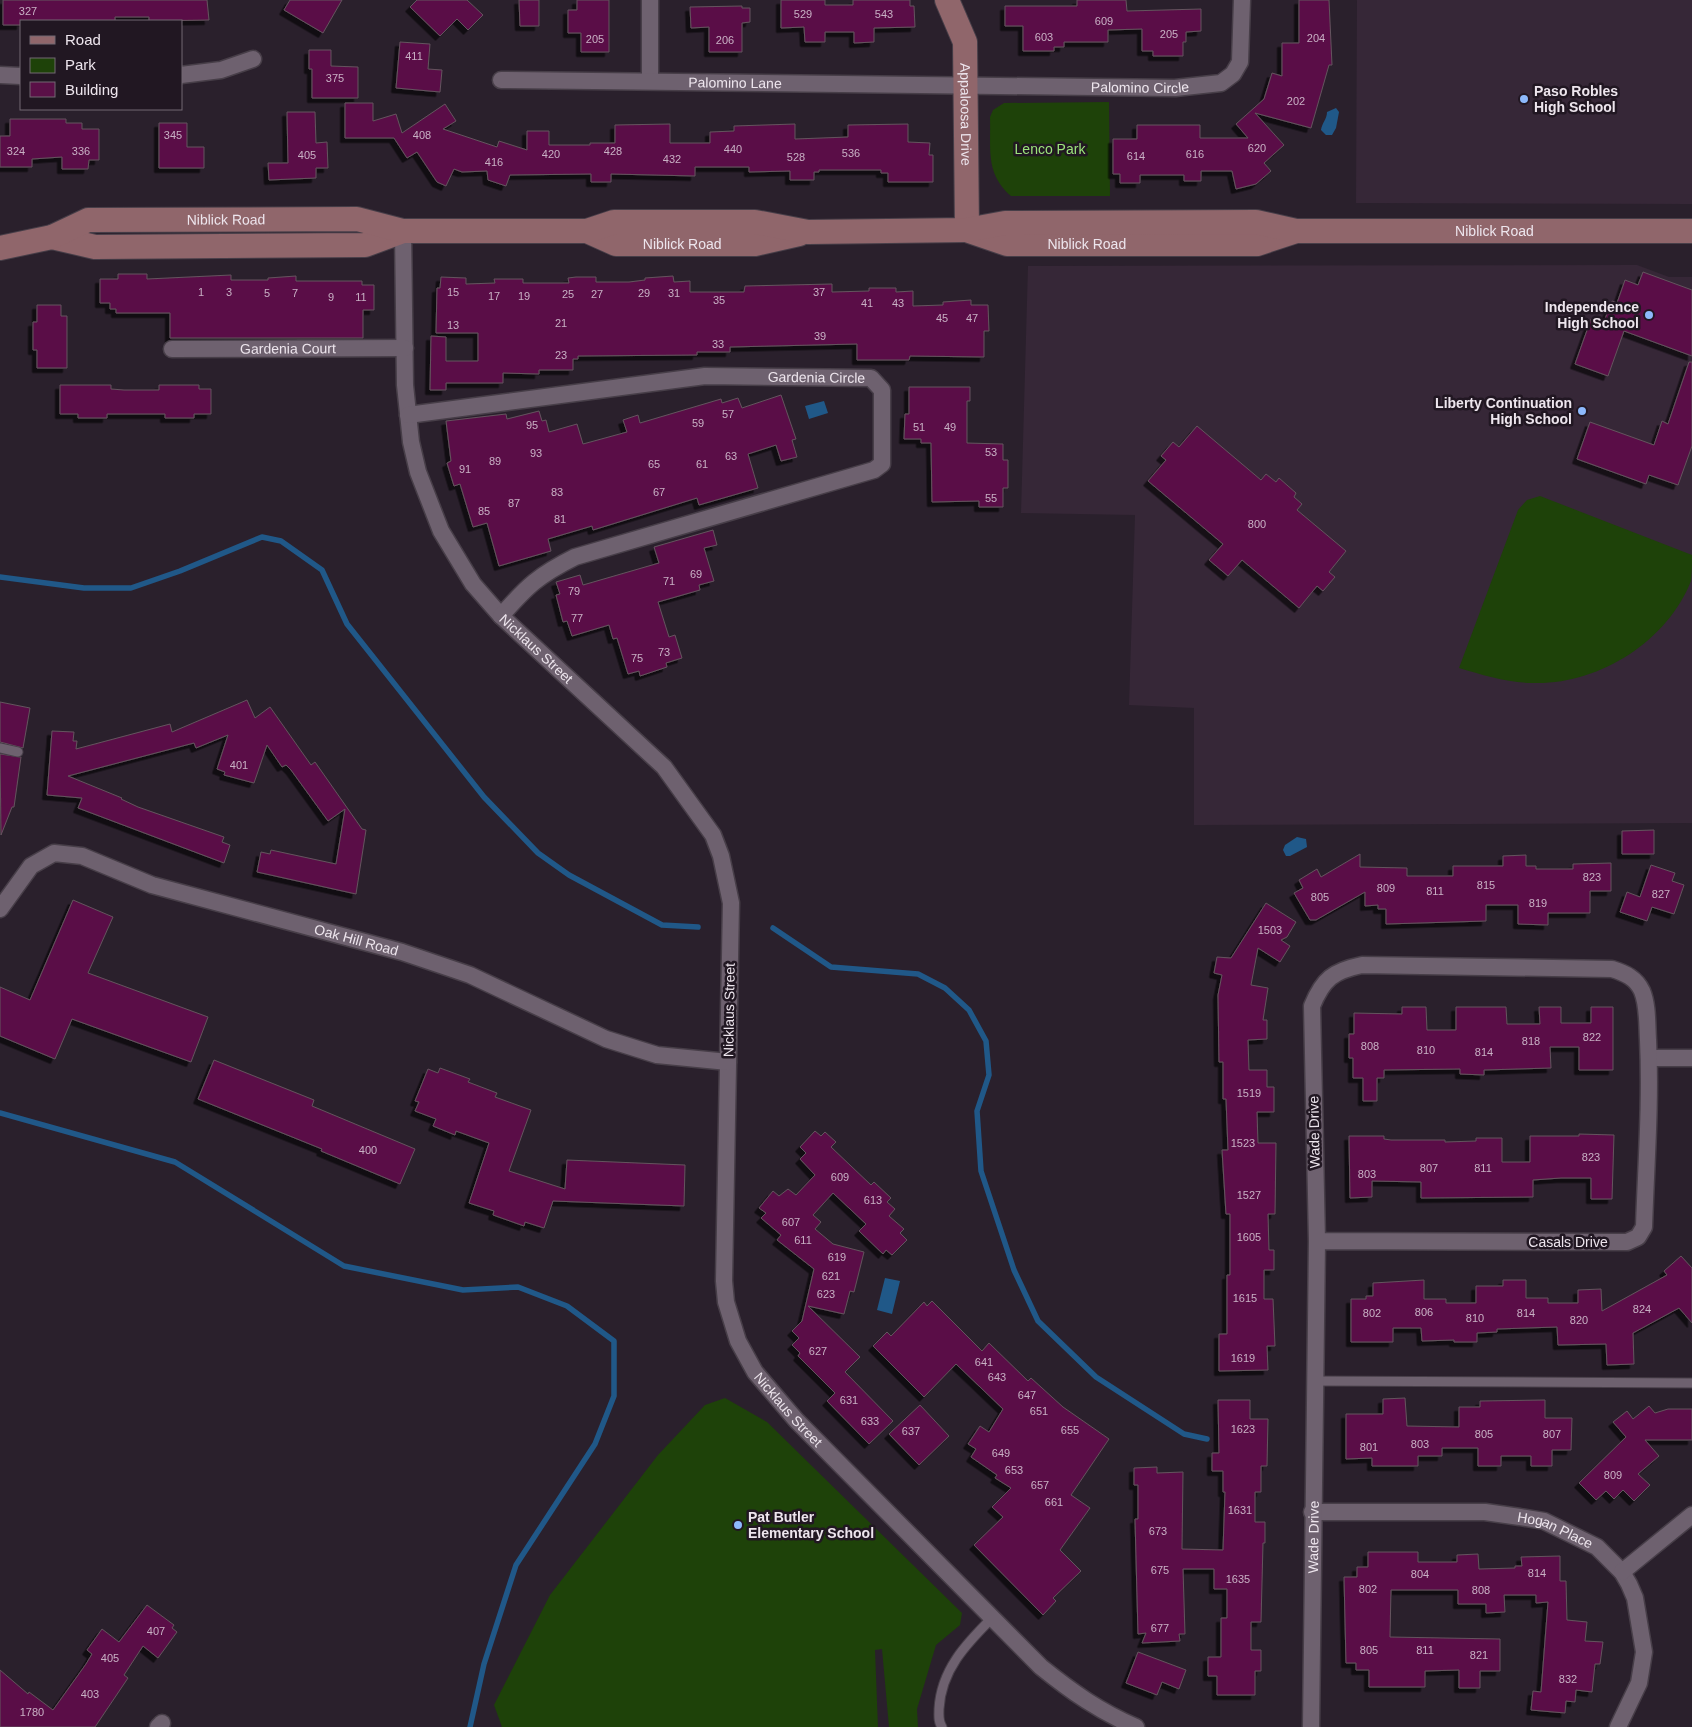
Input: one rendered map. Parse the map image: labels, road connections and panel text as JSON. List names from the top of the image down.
{
  "streets": {
    "main road": ["Appaloosa Drive", "Niblick Road"],
    "street": [
      "Palomino Lane",
      "Palomino Circle",
      "Gardenia Court",
      "Gardenia Circle",
      "Nicklaus Street",
      "Oak Hill Road",
      "Wade Drive",
      "Casals Drive",
      "Hogan Place"
    ]
  },
  "crossings": [
    ["Palomino Lane", "Palomino Circle"],
    ["Palomino Lane", "Appaloosa Drive"],
    ["Palomino Circle", "Appaloosa Drive"],
    ["Appaloosa Drive", "Niblick Road"],
    ["Niblick Road", "Nicklaus Street"],
    ["Gardenia Court", "Nicklaus Street"],
    ["Gardenia Circle", "Nicklaus Street"],
    ["Nicklaus Street", "Oak Hill Road"],
    ["Wade Drive", "Casals Drive"],
    ["Wade Drive", "Hogan Place"]
  ],
  "parks": ["Lenco Park"],
  "places": [
    "Paso Robles High School",
    "Independence High School",
    "Liberty Continuation High School",
    "Pat Butler Elementary School"
  ],
  "house_numbers": [
    "327",
    "529",
    "543",
    "609",
    "205",
    "603",
    "204",
    "205",
    "206",
    "411",
    "375",
    "202",
    "345",
    "408",
    "620",
    "440",
    "324",
    "336",
    "428",
    "536",
    "420",
    "616",
    "405",
    "614",
    "528",
    "432",
    "416",
    "1",
    "3",
    "15",
    "37",
    "5",
    "7",
    "29",
    "31",
    "25",
    "27",
    "17",
    "19",
    "9",
    "11",
    "35",
    "41",
    "43",
    "45",
    "47",
    "21",
    "13",
    "39",
    "33",
    "23",
    "57",
    "59",
    "95",
    "51",
    "49",
    "53",
    "93",
    "63",
    "89",
    "65",
    "61",
    "91",
    "83",
    "67",
    "55",
    "87",
    "85",
    "81",
    "800",
    "69",
    "71",
    "79",
    "77",
    "73",
    "75",
    "401",
    "823",
    "815",
    "809",
    "811",
    "827",
    "805",
    "819",
    "1503",
    "822",
    "818",
    "808",
    "810",
    "814",
    "1519",
    "1523",
    "400",
    "823",
    "807",
    "811",
    "803",
    "609",
    "1527",
    "613",
    "607",
    "1605",
    "611",
    "619",
    "621",
    "623",
    "1615",
    "824",
    "806",
    "802",
    "814",
    "810",
    "820",
    "627",
    "1619",
    "641",
    "643",
    "647",
    "631",
    "651",
    "633",
    "1623",
    "655",
    "637",
    "805",
    "807",
    "803",
    "801",
    "649",
    "653",
    "809",
    "657",
    "661",
    "1631",
    "673",
    "675",
    "814",
    "804",
    "1635",
    "802",
    "808",
    "677",
    "407",
    "805",
    "811",
    "821",
    "405",
    "832",
    "403",
    "1780"
  ],
  "legend": ["Road", "Park", "Building"]
}
